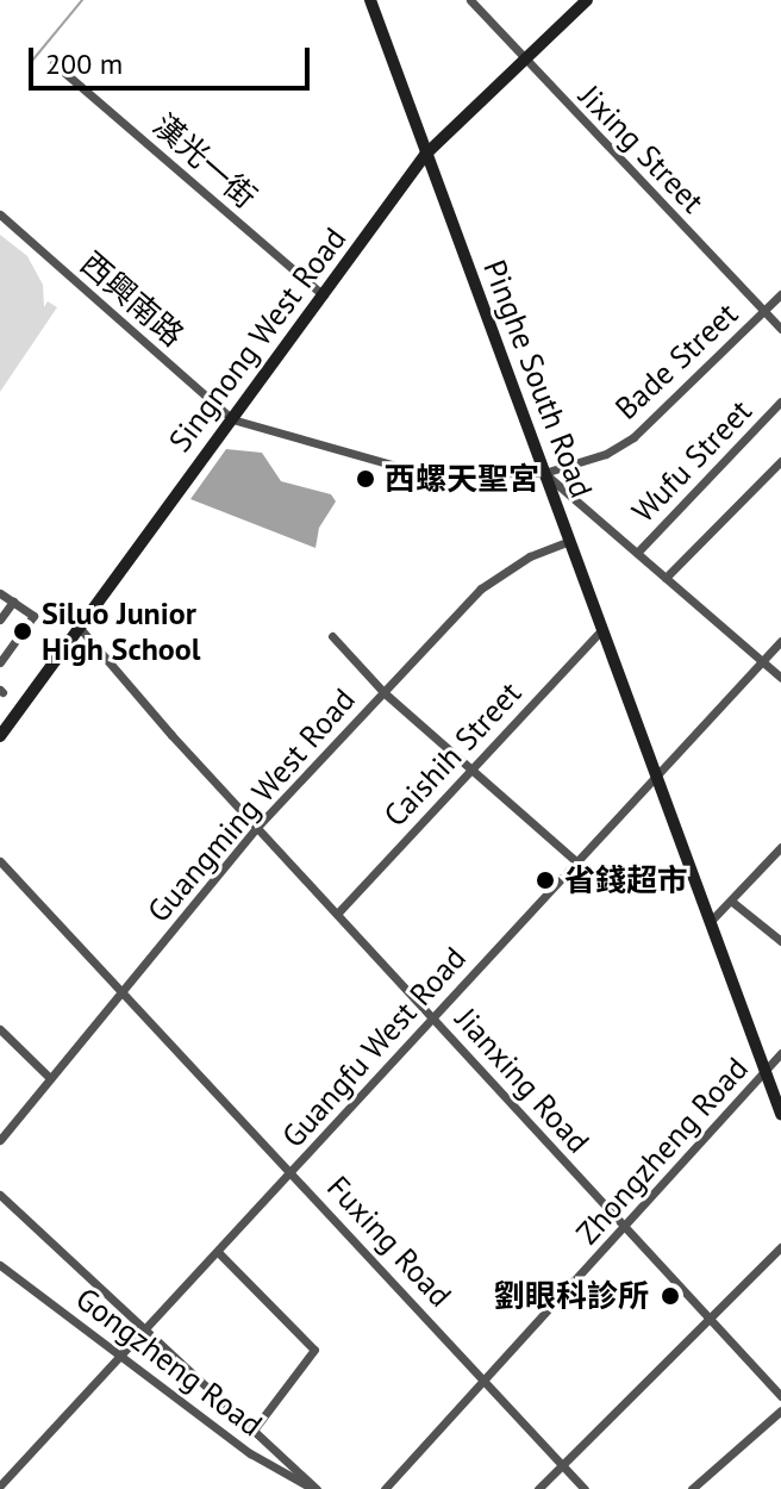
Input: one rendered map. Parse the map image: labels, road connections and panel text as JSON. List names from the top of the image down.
{
  "streets": {
    "main road": ["Singnong West Road", "Pinghe South Road"],
    "street": [
      "Jixing Street",
      "漢光一街",
      "西興南路",
      "Bade Street",
      "Wufu Street",
      "Caishih Street",
      "Guangming West Road",
      "Guangfu West Road",
      "Jianxing Road",
      "Zhongzheng Road",
      "Fuxing Road",
      "Gongzheng Road"
    ]
  },
  "crossings": [
    ["Jixing Street", "Singnong West Road"],
    ["Jixing Street", "Bade Street"],
    ["漢光一街", "Singnong West Road"],
    ["西興南路", "Singnong West Road"],
    ["西興南路", "Bade Street"],
    ["Singnong West Road", "Bade Street"],
    ["Singnong West Road", "Pinghe South Road"],
    ["Singnong West Road", "Jianxing Road"],
    ["Bade Street", "Pinghe South Road"],
    ["Pinghe South Road", "Caishih Street"],
    ["Pinghe South Road", "Guangming West Road"],
    ["Pinghe South Road", "Guangfu West Road"],
    ["Pinghe South Road", "Zhongzheng Road"],
    ["Caishih Street", "Jianxing Road"],
    ["Guangming West Road", "Jianxing Road"],
    ["Guangming West Road", "Fuxing Road"],
    ["Guangfu West Road", "Jianxing Road"],
    ["Guangfu West Road", "Fuxing Road"],
    ["Guangfu West Road", "Gongzheng Road"],
    ["Jianxing Road", "Zhongzheng Road"],
    ["Zhongzheng Road", "Fuxing Road"]
  ],
  "places": [
    "西螺天聖宮",
    "Siluo Junior High School",
    "省錢超市",
    "劉眼科診所"
  ],
  "scale_bar": "200 m"
}
